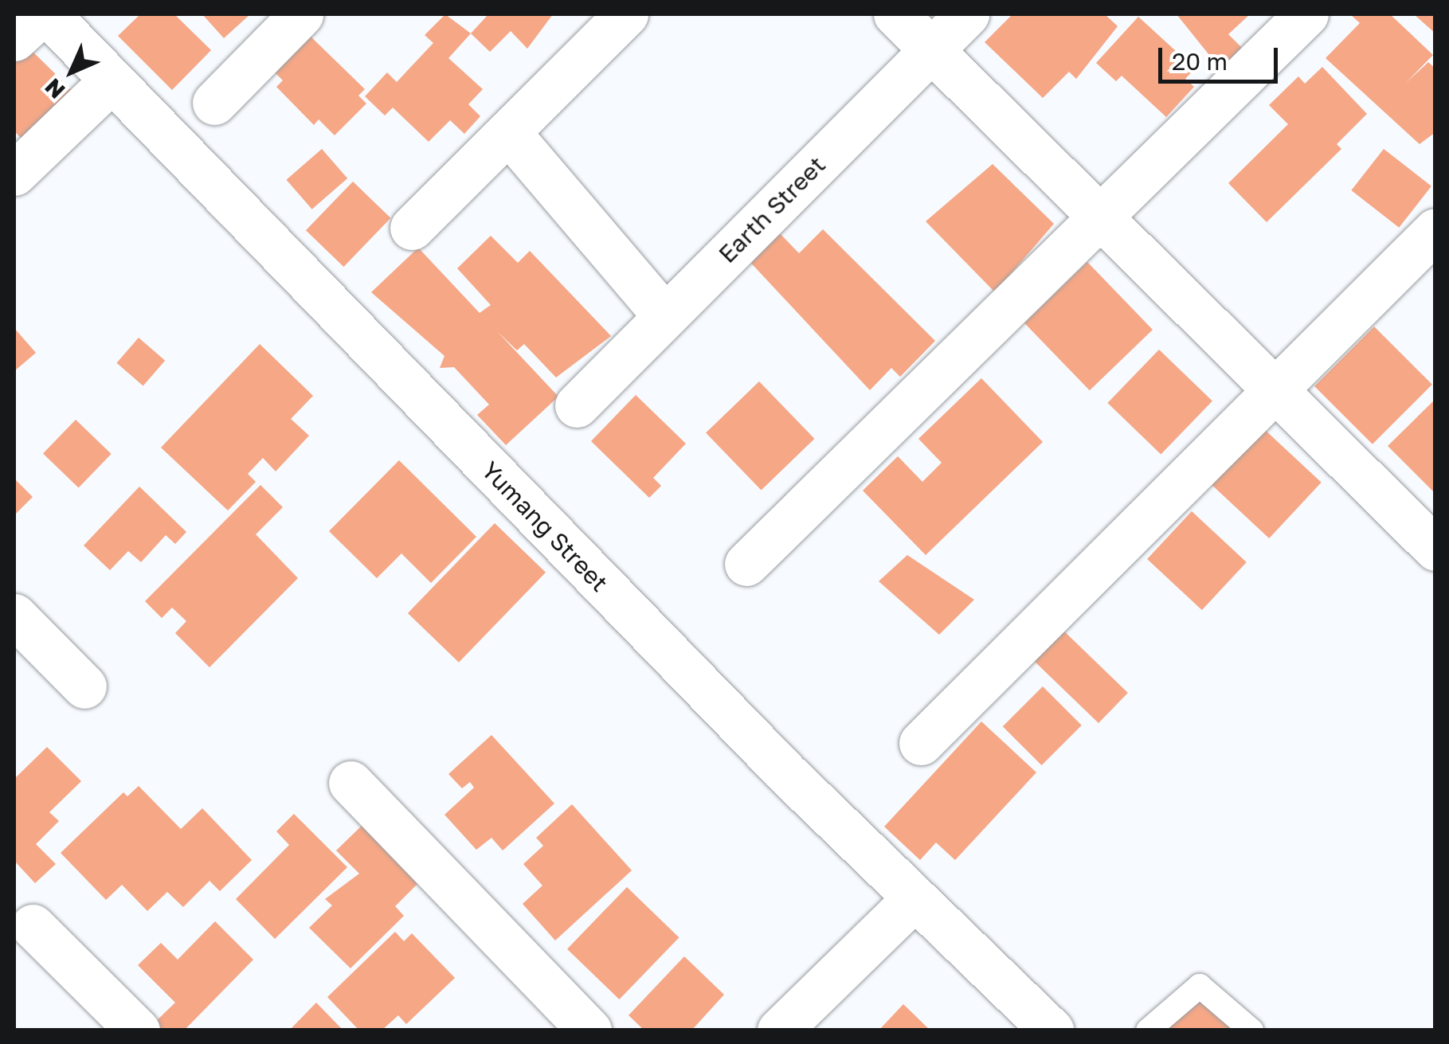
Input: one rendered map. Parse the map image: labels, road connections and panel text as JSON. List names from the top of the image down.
{
  "streets": {
    "street": ["Earth Street", "Yumang Street"]
  },
  "scale_bar": "20 m",
  "north": "bottom left"
}
